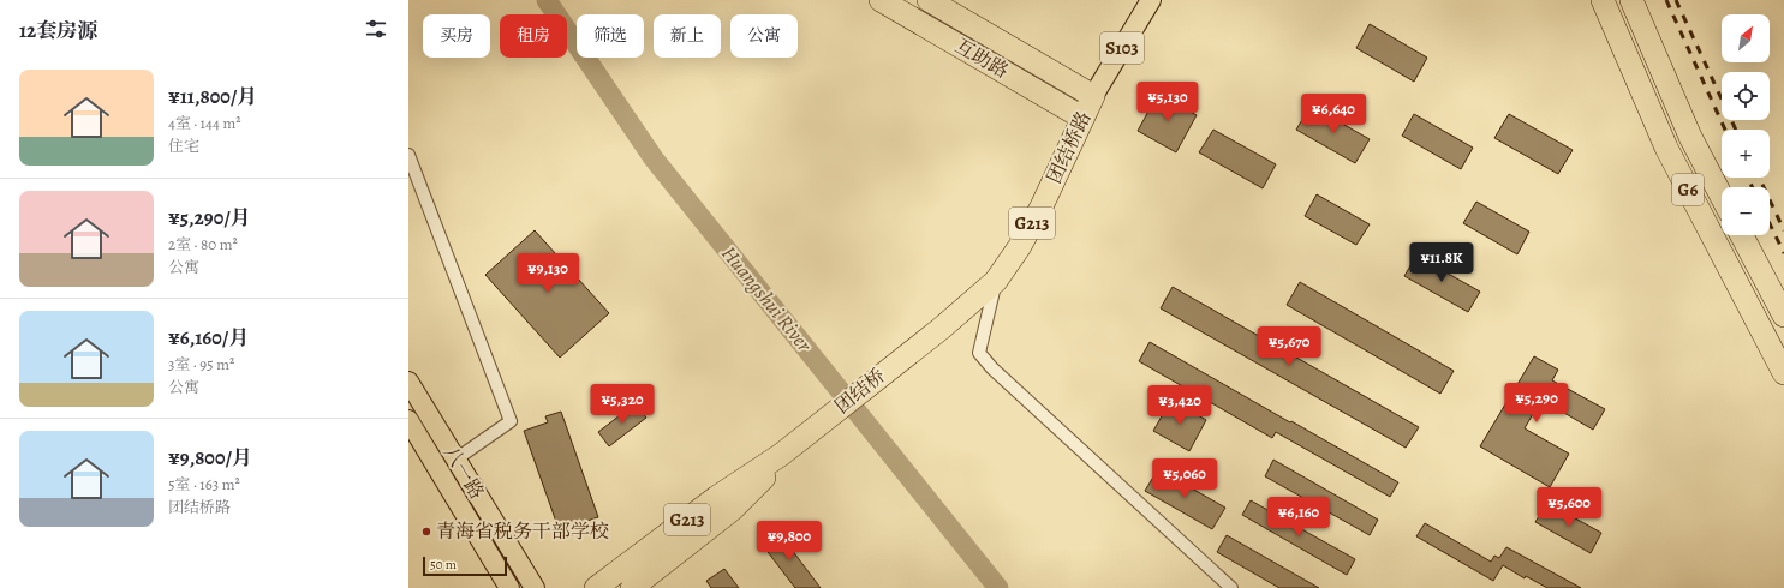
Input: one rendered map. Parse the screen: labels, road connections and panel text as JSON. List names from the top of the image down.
{
  "streets": {
    "highway": [
      "互助路",
      "团结桥路",
      "G6",
      "G213",
      "团结桥"
    ],
    "main road": ["S103", "八一路"]
  },
  "crossings": [
    ["互助路", "团结桥路"],
    ["团结桥路", "团结桥"],
    ["G213", "团结桥"]
  ],
  "water": ["Huangshui River"],
  "places": ["青海省税务干部学校"],
  "scale_bar": "50 m",
  "north": "top right",
  "page": {
    "heading": "12套房源",
    "map_buttons": ["+", "−"],
    "chip": [
      "买房",
      "租房",
      "筛选",
      "新上",
      "公寓"
    ],
    "list": [
      {
        "name": "¥11,800/月",
        "note": "4室 · 144 m² · 住宅"
      },
      {
        "name": "¥5,290/月",
        "note": "2室 · 80 m² · 公寓"
      },
      {
        "name": "¥6,160/月",
        "note": "3室 · 95 m² · 公寓"
      },
      {
        "name": "¥9,800/月",
        "note": "5室 · 163 m² · 团结桥路"
      }
    ],
    "price": [
      "¥5,130",
      "¥6,640",
      "¥11.8K",
      "¥9,130",
      "¥5,670",
      "¥5,290",
      "¥5,320",
      "¥3,420",
      "¥5,060",
      "¥5,600",
      "¥6,160",
      "¥9,800"
    ],
    "scale": "50 m"
  }
}
